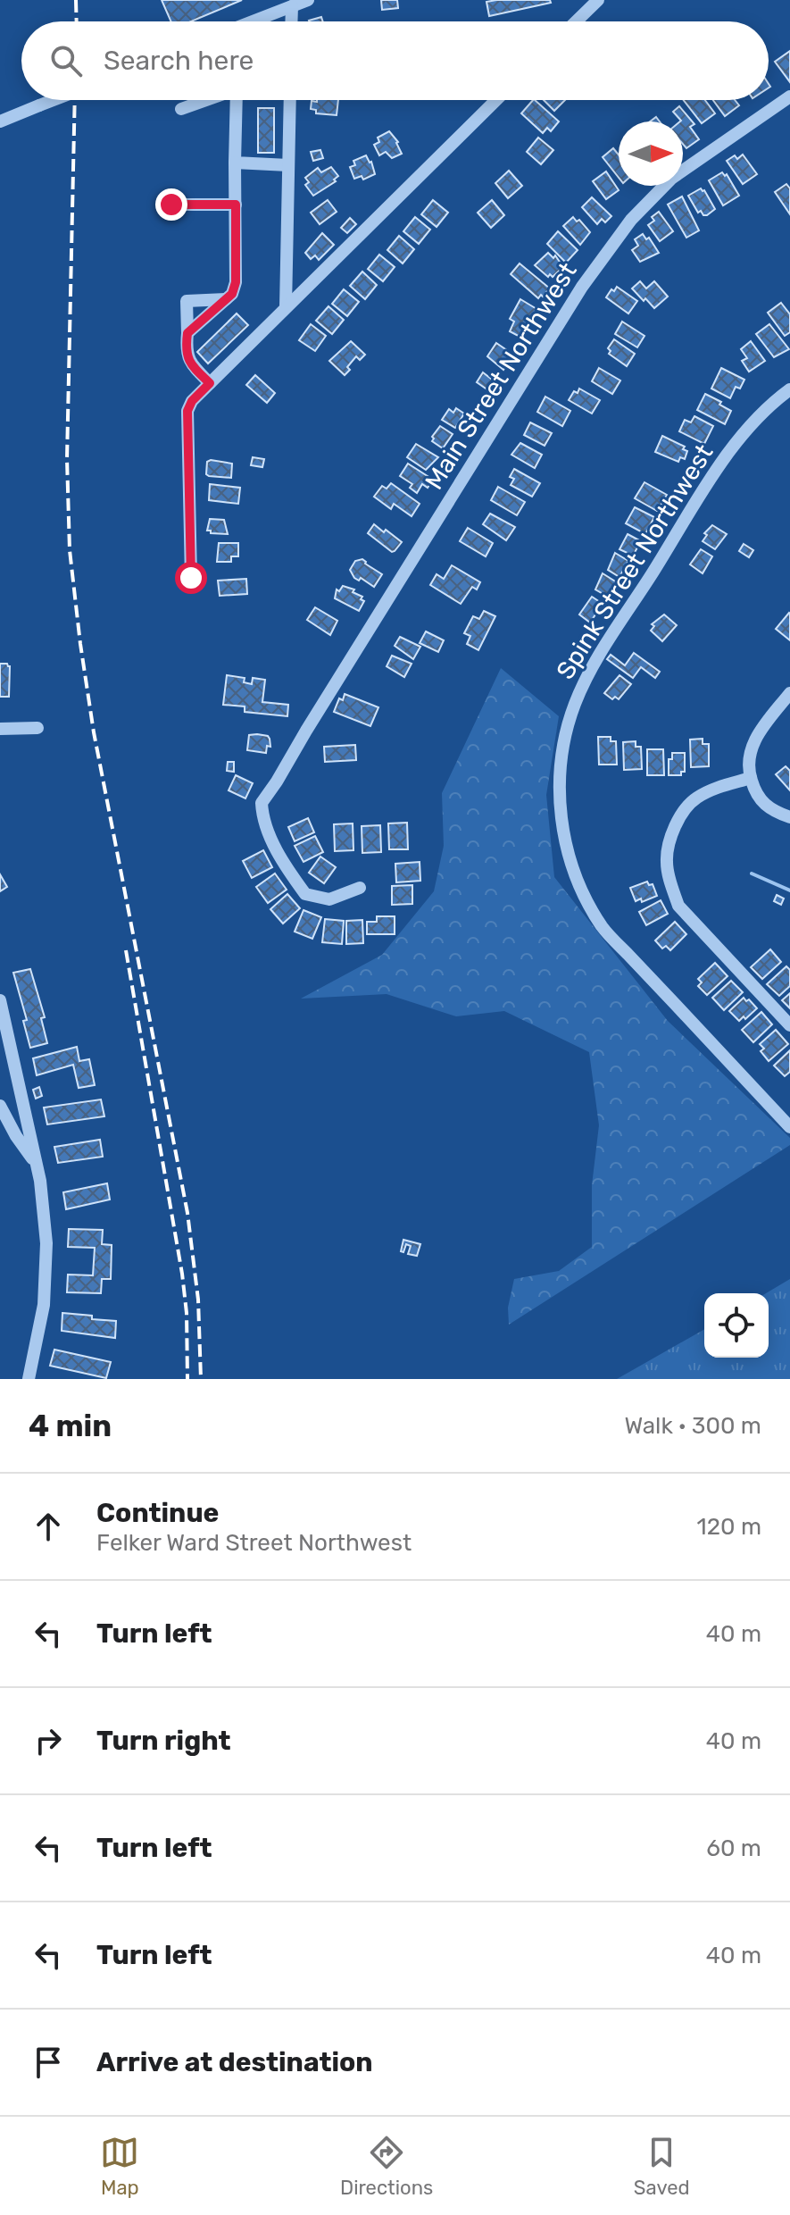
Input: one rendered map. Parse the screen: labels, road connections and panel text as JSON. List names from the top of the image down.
{
  "streets": {
    "street": ["Main Street Northwest", "Spink Street Northwest"]
  },
  "north": "right",
  "page": {
    "search": "Search here",
    "heading": ["4 min", "Walk · 300 m"],
    "list": [
      ["Continue", "Felker Ward Street Northwest", "120 m"],
      ["Turn left", "40 m"],
      ["Turn right", "40 m"],
      ["Turn left", "60 m"],
      ["Turn left", "40 m"],
      "Arrive at destination"
    ],
    "nav": ["Map", "Directions", "Saved"]
  }
}
